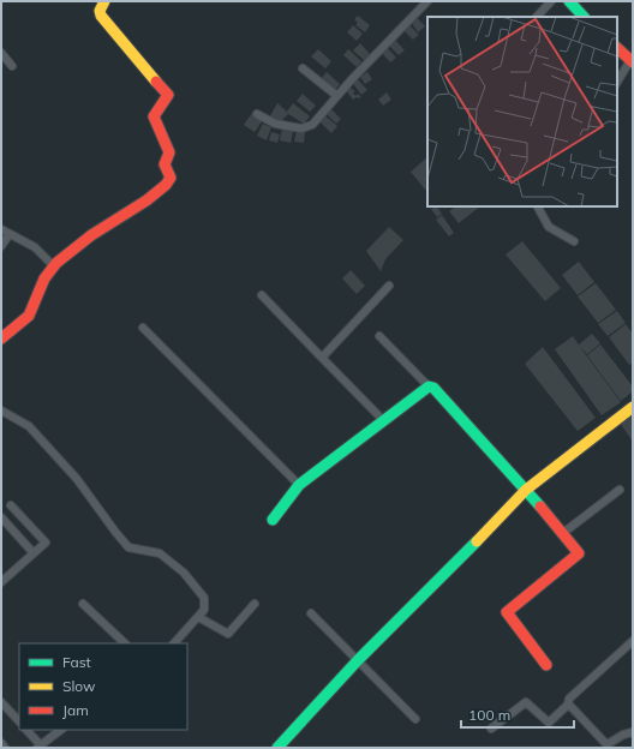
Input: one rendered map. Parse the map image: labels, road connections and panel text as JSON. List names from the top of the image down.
{
  "legend": ["Fast", "Slow", "Jam"],
  "scale_bar": "100 m"
}
